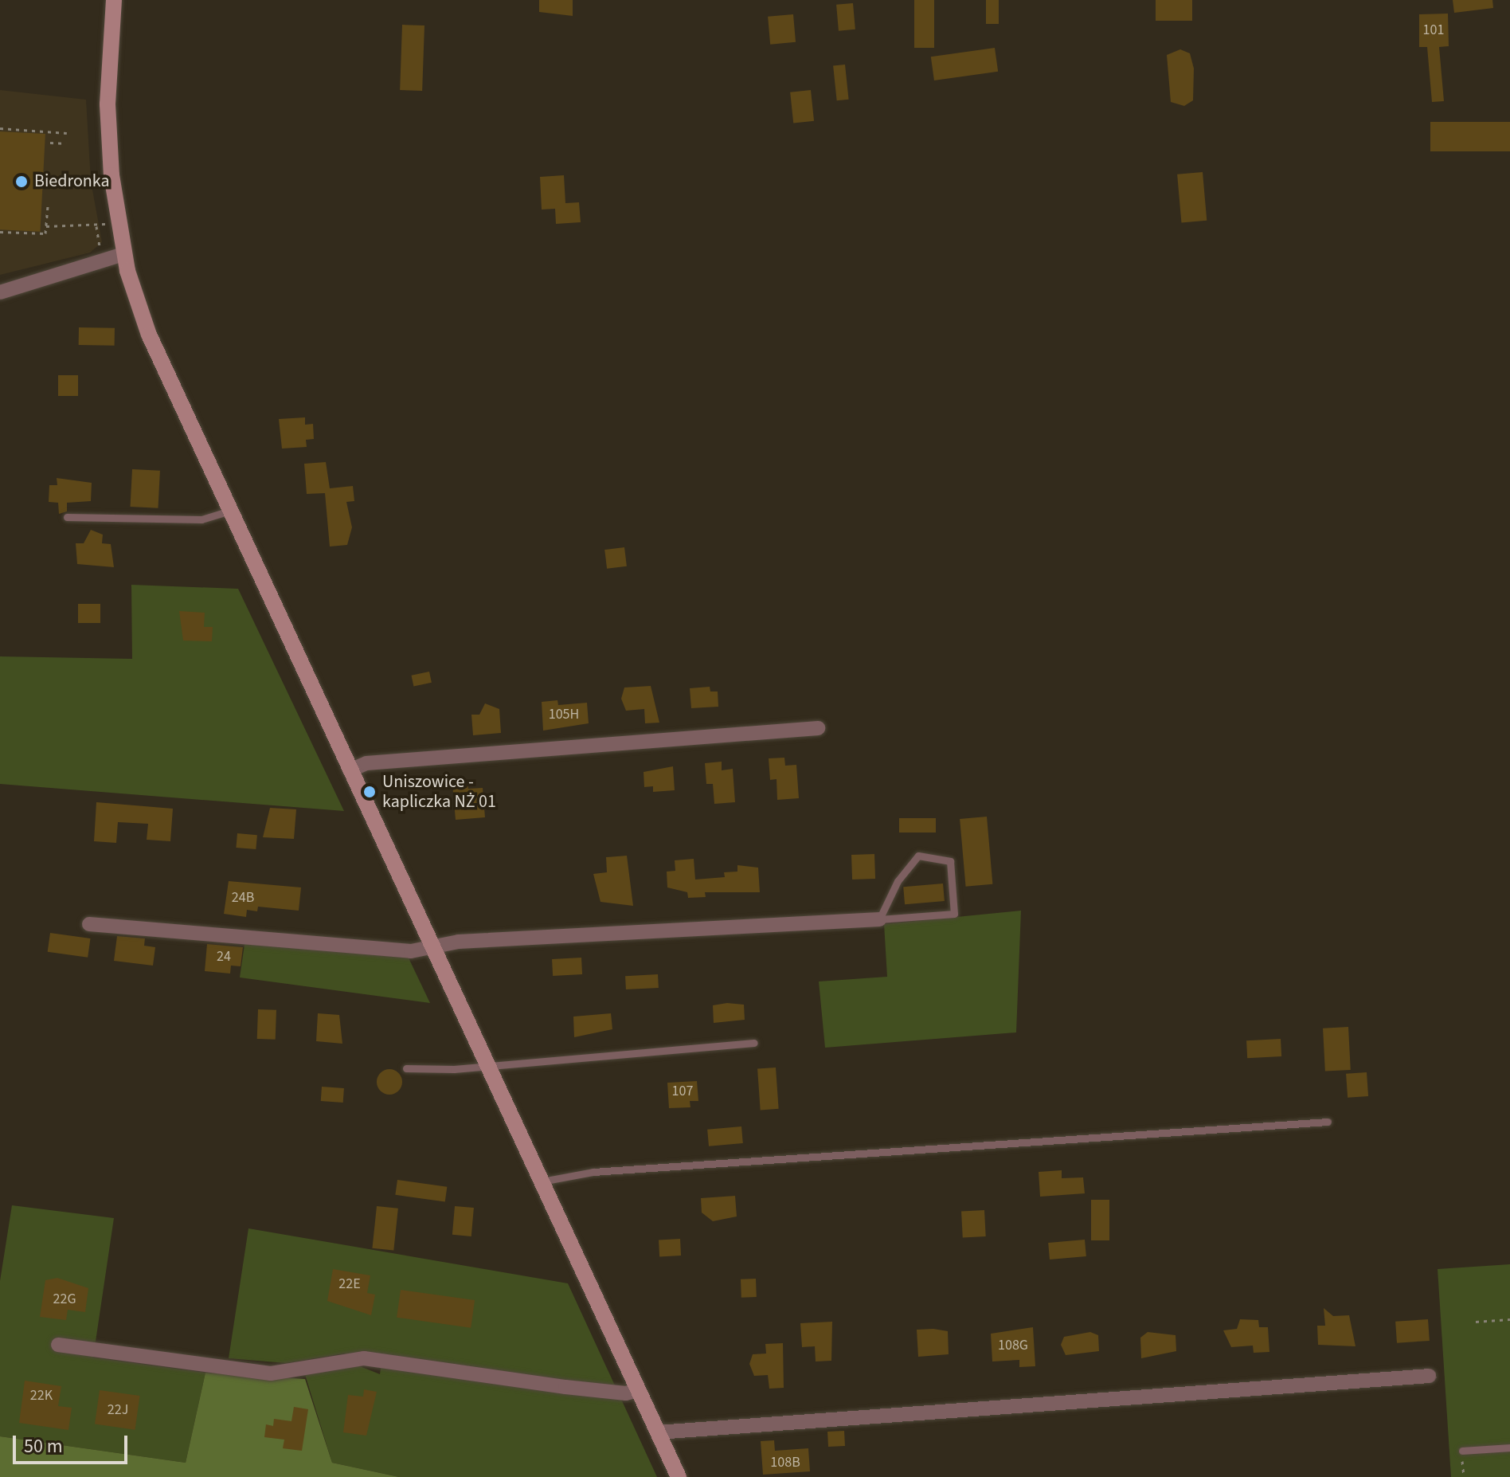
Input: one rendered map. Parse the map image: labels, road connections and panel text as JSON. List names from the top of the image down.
{
  "places": ["Biedronka", "Uniszowice - kapliczka NŻ 01"],
  "house_numbers": [
    "101",
    "105H",
    "24B",
    "24",
    "107",
    "22E",
    "22G",
    "108G",
    "22K",
    "22J",
    "108B"
  ],
  "scale_bar": "50 m"
}
